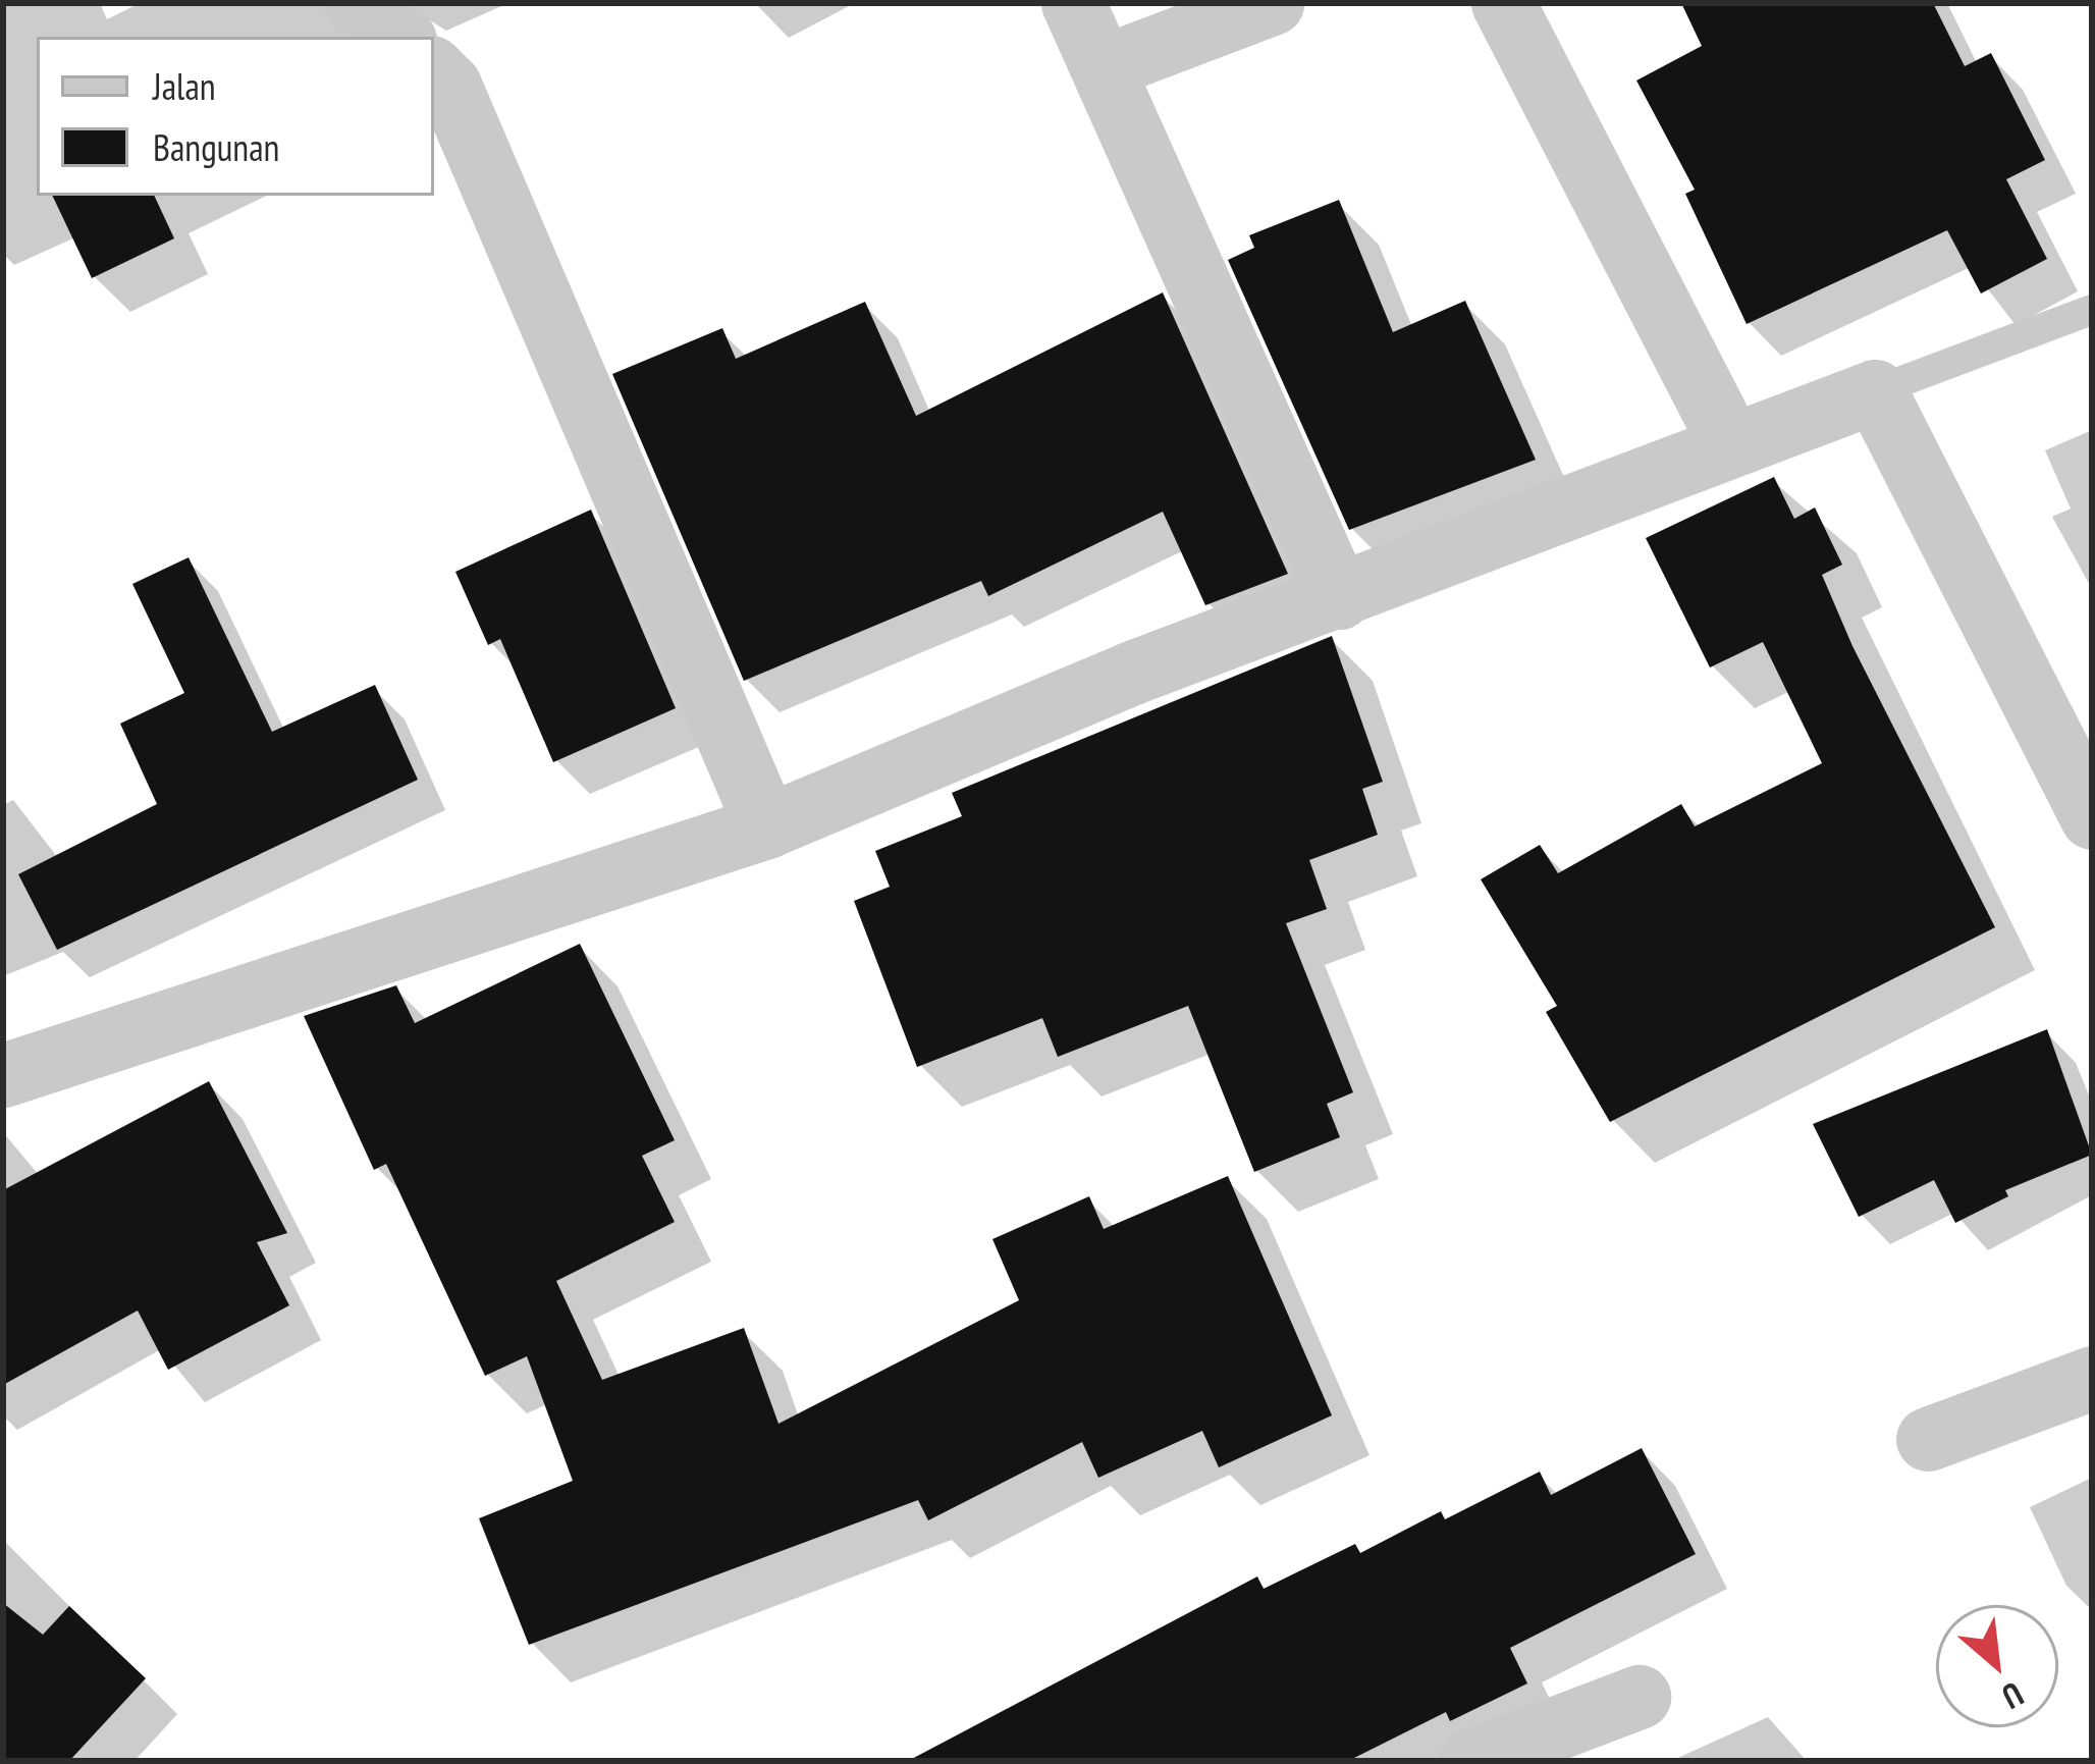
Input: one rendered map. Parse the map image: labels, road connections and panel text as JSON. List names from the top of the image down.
{
  "legend": ["Jalan", "Bangunan"],
  "north": "bottom right"
}
